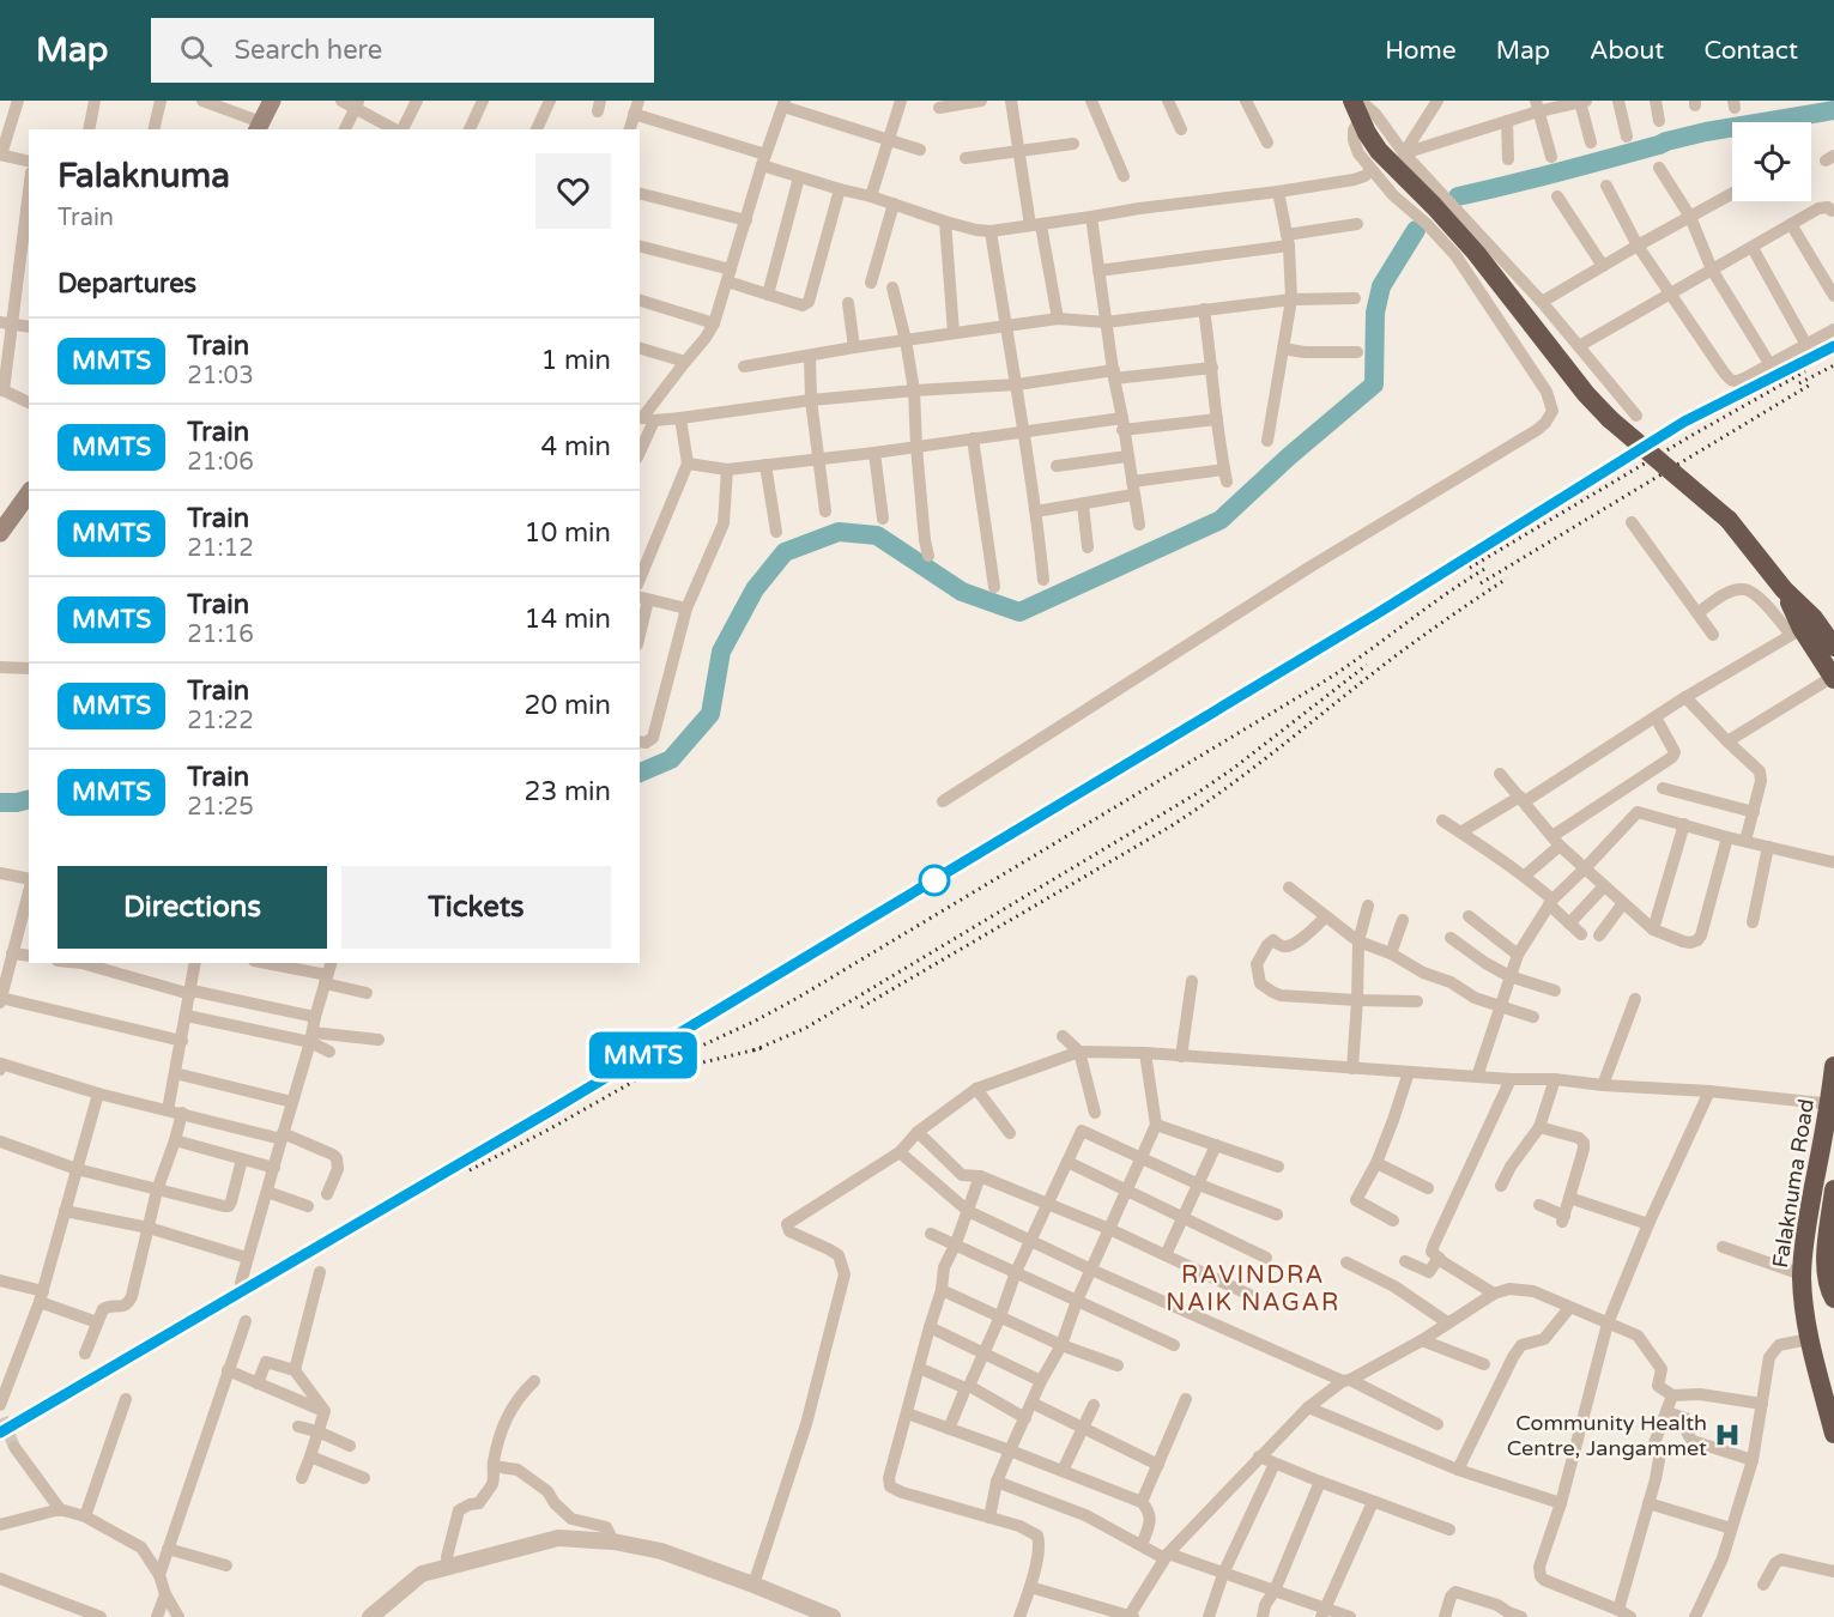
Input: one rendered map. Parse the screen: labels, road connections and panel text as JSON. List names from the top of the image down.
{
  "streets": {
    "highway": ["Falaknuma Road"]
  },
  "districts": ["RAVINDRA NAIK NAGAR"],
  "places": {
    "hospital": ["Community Health Centre, Jangammet"]
  },
  "page": {
    "header": "Map",
    "search": "Search here",
    "nav": [
      "Home",
      "Map",
      "About",
      "Contact"
    ],
    "on_map": "MMTS",
    "heading": [
      ["Falaknuma", "Train"],
      "Departures"
    ],
    "list": [
      {
        "mark": "MMTS",
        "name": "Train",
        "note": "21:03",
        "value": "1 min"
      },
      {
        "mark": "MMTS",
        "name": "Train",
        "note": "21:06",
        "value": "4 min"
      },
      {
        "mark": "MMTS",
        "name": "Train",
        "note": "21:12",
        "value": "10 min"
      },
      {
        "mark": "MMTS",
        "name": "Train",
        "note": "21:16",
        "value": "14 min"
      },
      {
        "mark": "MMTS",
        "name": "Train",
        "note": "21:22",
        "value": "20 min"
      },
      {
        "mark": "MMTS",
        "name": "Train",
        "note": "21:25",
        "value": "23 min"
      }
    ],
    "buttons": ["Directions", "Tickets"]
  }
}
